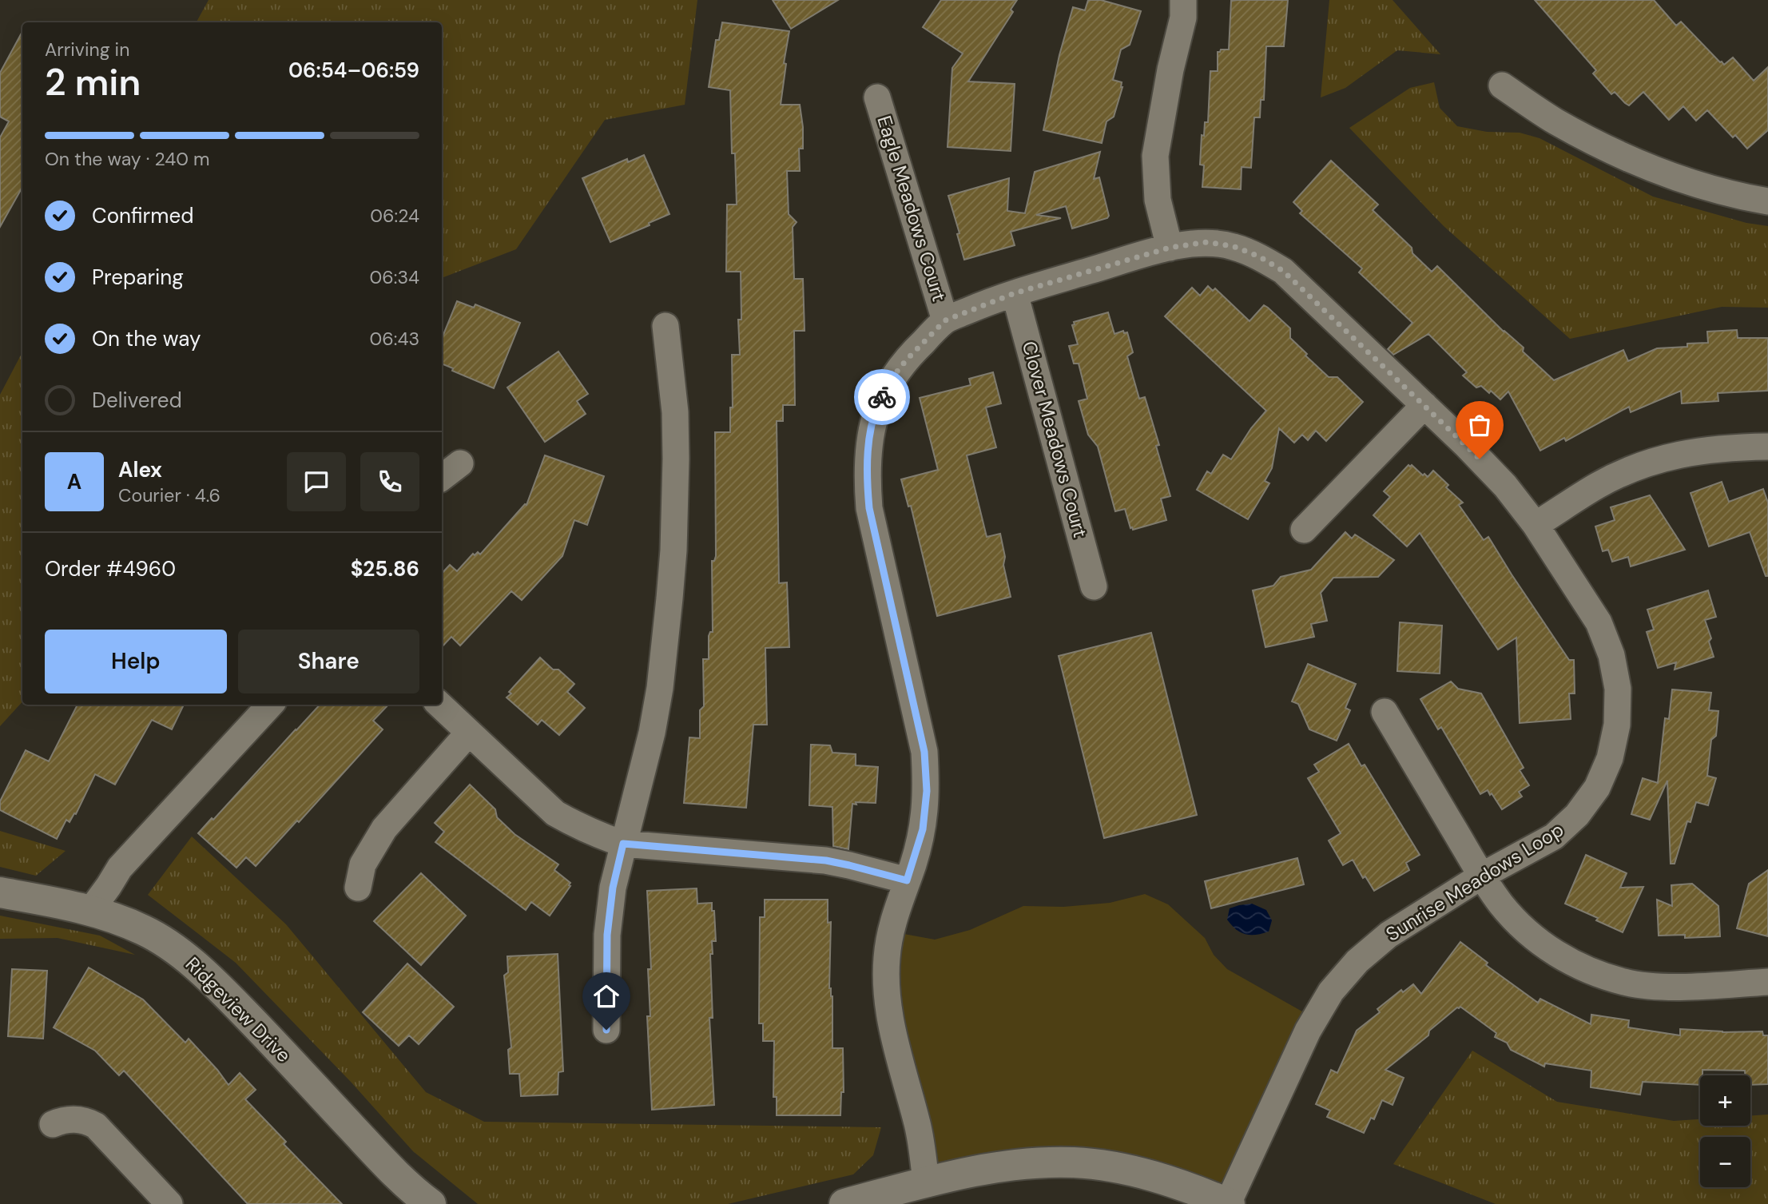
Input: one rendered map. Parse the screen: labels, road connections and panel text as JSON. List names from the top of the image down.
{
  "streets": {
    "street": [
      "Eagle Meadows Court",
      "Clover Meadows Court",
      "Sunrise Meadows Loop",
      "Ridgeview Drive"
    ]
  },
  "crossings": [
    ["Eagle Meadows Court", "Sunrise Meadows Loop"],
    ["Clover Meadows Court", "Sunrise Meadows Loop"]
  ],
  "page": {
    "heading": ["2 min", "Arriving in", "06:54–06:59"],
    "panel": [
      "Alex",
      "Courier · 4.6",
      "Order #4960",
      "$25.86"
    ],
    "bar": "On the way · 240 m",
    "list": [
      ["Confirmed", "06:24"],
      ["Preparing", "06:34"],
      ["On the way", "06:43"],
      "Delivered"
    ],
    "round": "A",
    "buttons": ["Help", "Share"],
    "map_buttons": ["+", "−"]
  }
}
